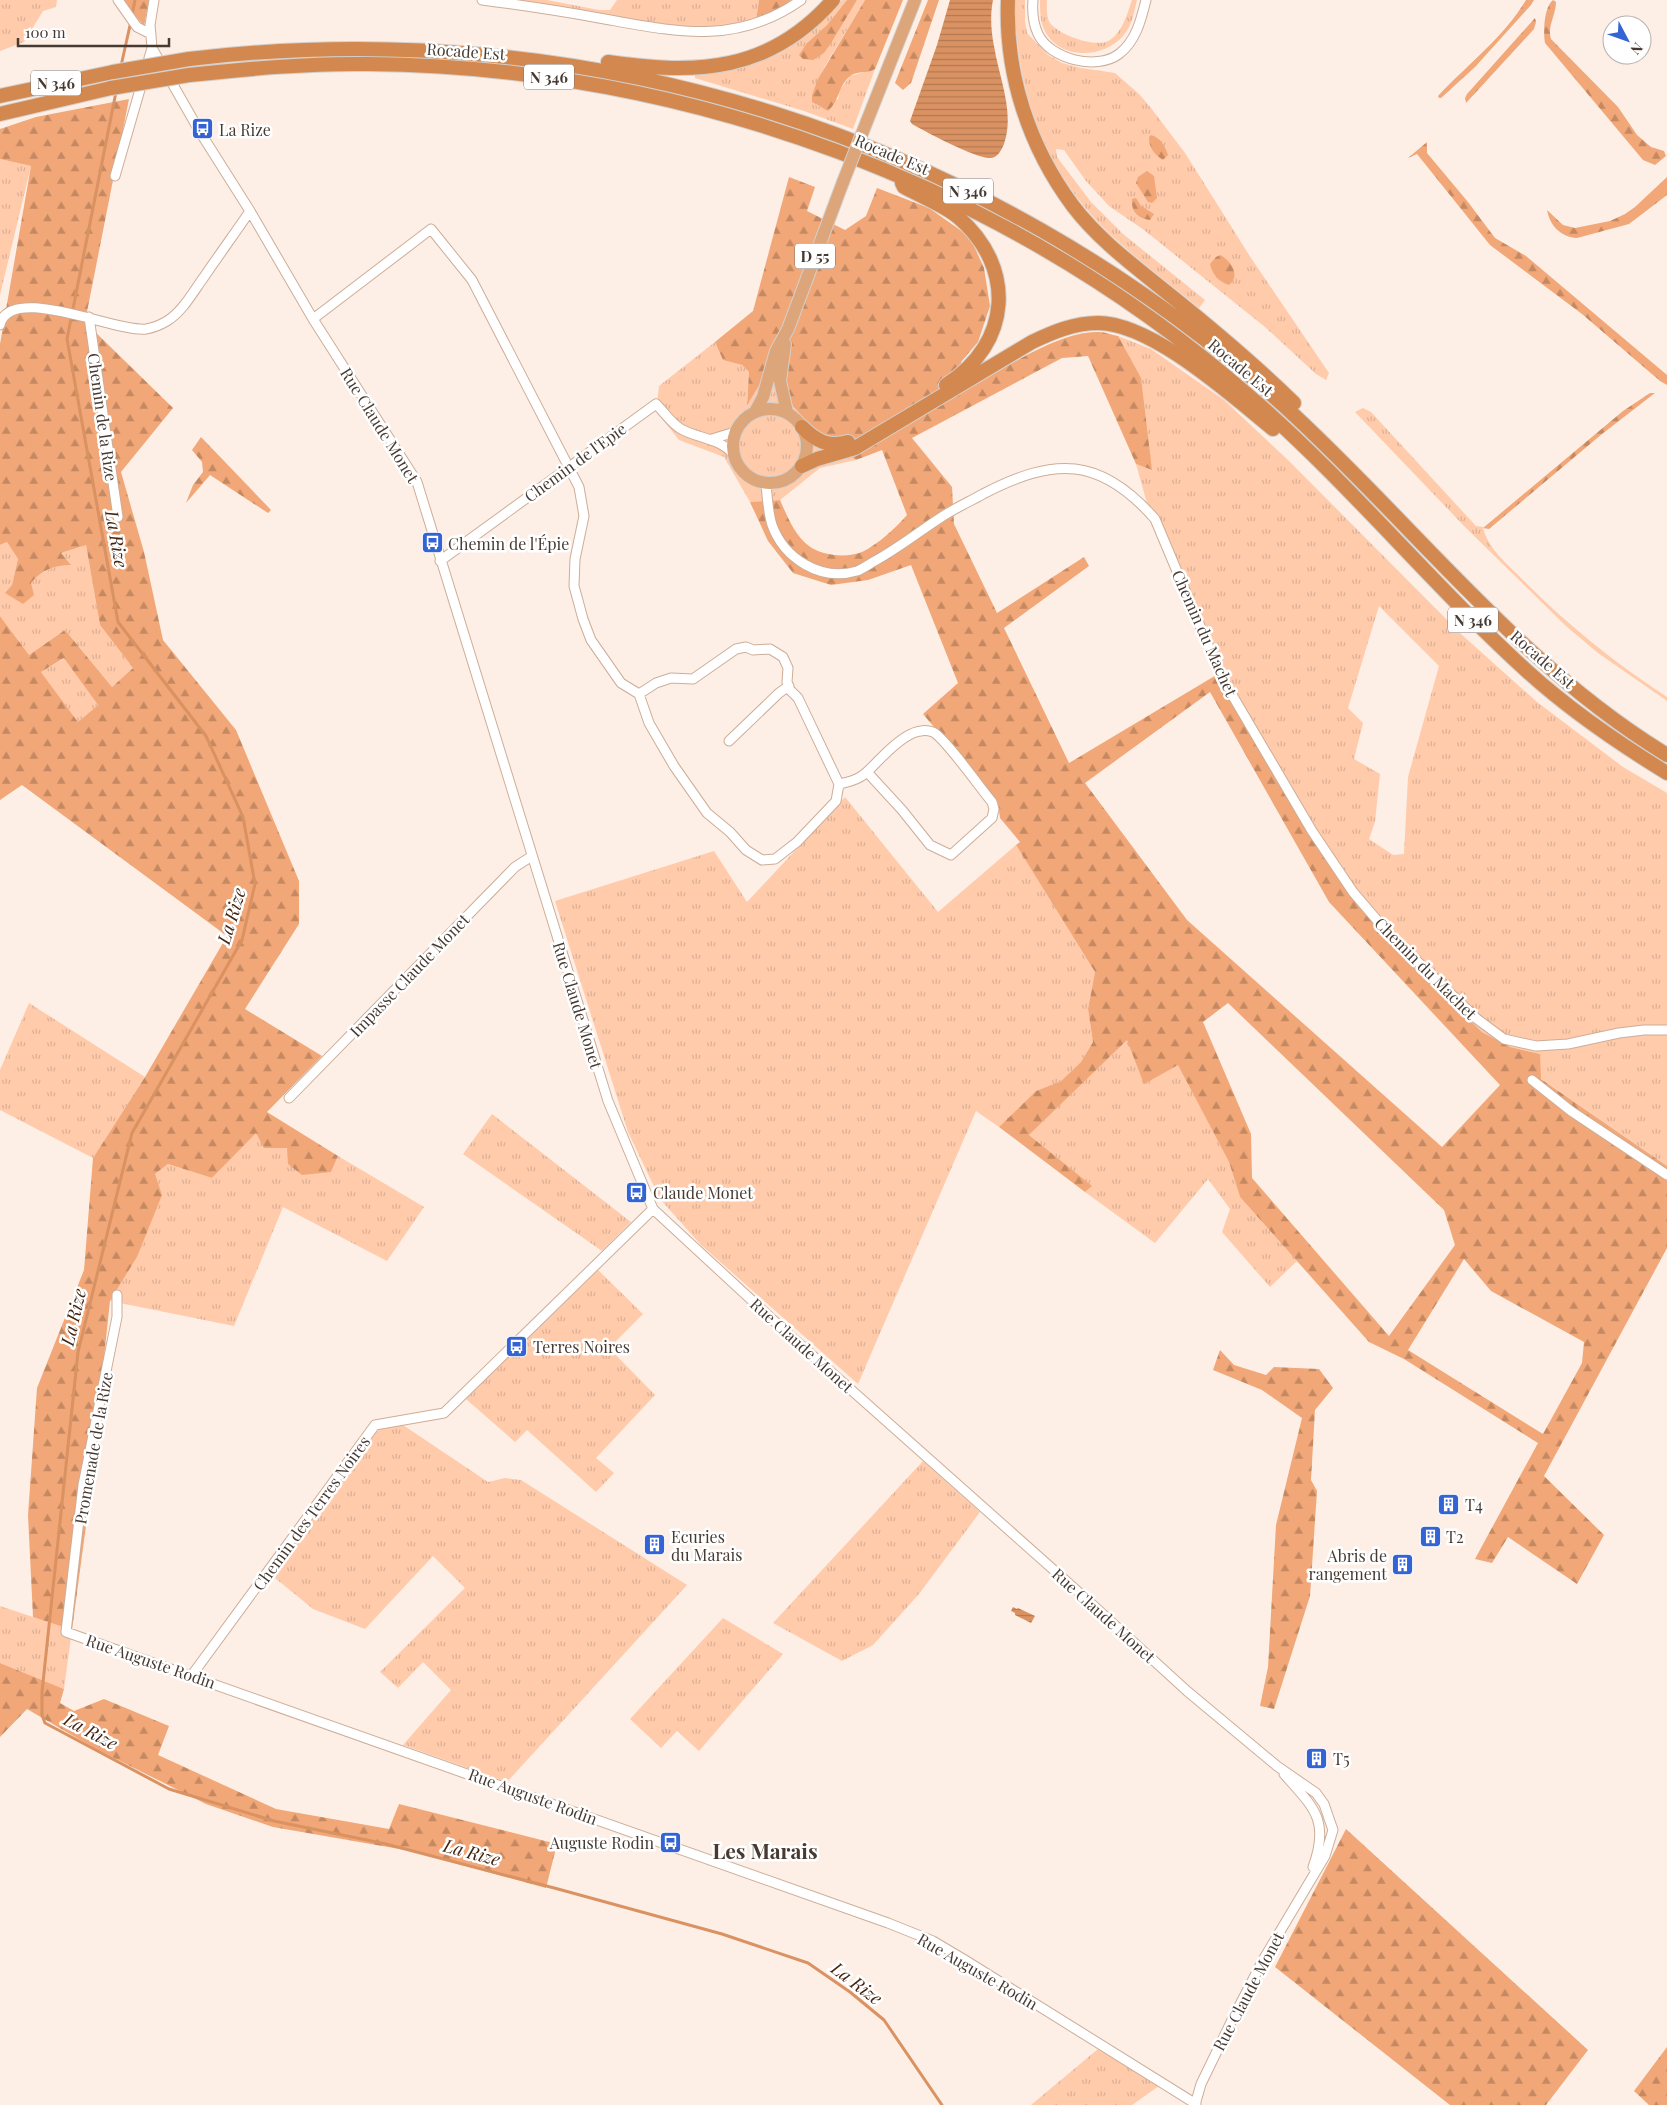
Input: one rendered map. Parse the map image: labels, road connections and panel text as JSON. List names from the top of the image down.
{
  "streets": {
    "highway": ["Rocade Est", "N 346"],
    "main road": ["D 55"],
    "street": [
      "Chemin de la Rize",
      "Rue Claude Monet",
      "Chemin de l'Epie",
      "Chemin du Machet",
      "Impasse Claude Monet",
      "Promenade de la Rize",
      "Chemin des Terres Noires",
      "Rue Auguste Rodin"
    ]
  },
  "crossings": [
    ["D 55", "Chemin de l'Epie"],
    ["D 55", "Chemin du Machet"],
    ["Rue Claude Monet", "Chemin de l'Epie"],
    ["Rue Claude Monet", "Impasse Claude Monet"],
    ["Rue Claude Monet", "Chemin des Terres Noires"],
    ["Rue Claude Monet", "Rue Auguste Rodin"],
    ["Chemin de l'Epie", "Chemin du Machet"],
    ["Promenade de la Rize", "Rue Auguste Rodin"],
    ["Chemin des Terres Noires", "Rue Auguste Rodin"]
  ],
  "districts": ["Les Marais"],
  "water": ["La Rize"],
  "places": {
    "bus stop": [
      "La Rize",
      "Chemin de l'Épie",
      "Claude Monet",
      "Terres Noires",
      "Auguste Rodin"
    ],
    "building": [
      "T4",
      "T2",
      "Ecuries du Marais",
      "Abris de rangement",
      "T5"
    ]
  },
  "scale_bar": "100 m",
  "north": "bottom right"
}
